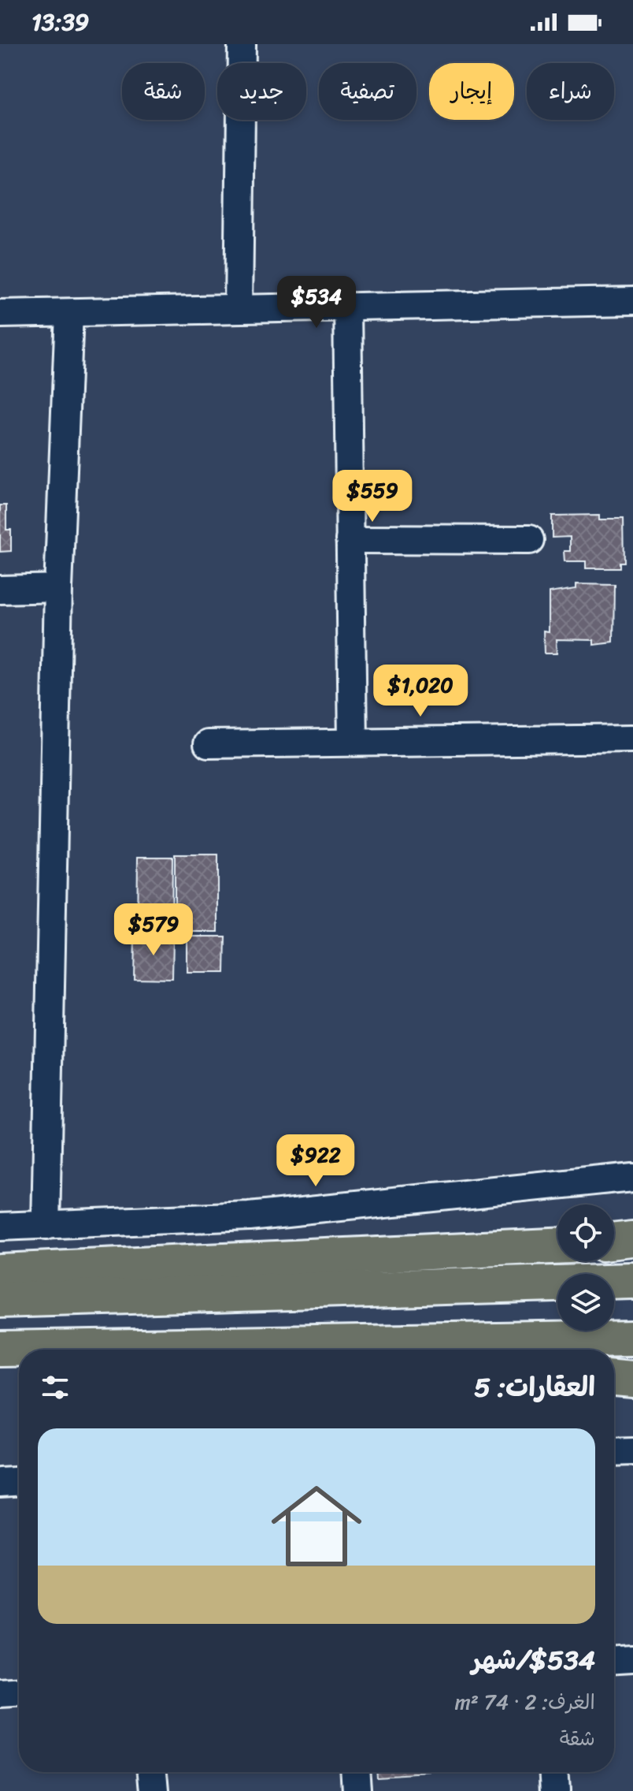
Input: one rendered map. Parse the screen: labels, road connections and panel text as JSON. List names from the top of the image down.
{
  "page": {
    "status": "13:39",
    "chip": [
      "شراء",
      "إيجار",
      "تصفية",
      "جديد",
      "شقة"
    ],
    "price": [
      "$534",
      "$559",
      "$1,020",
      "$579",
      "$922"
    ],
    "heading": "العقارات: 5",
    "list": [
      {
        "name": "$534/شهر",
        "note": "الغرف: 2 · 74 m² · شقة"
      }
    ]
  }
}
